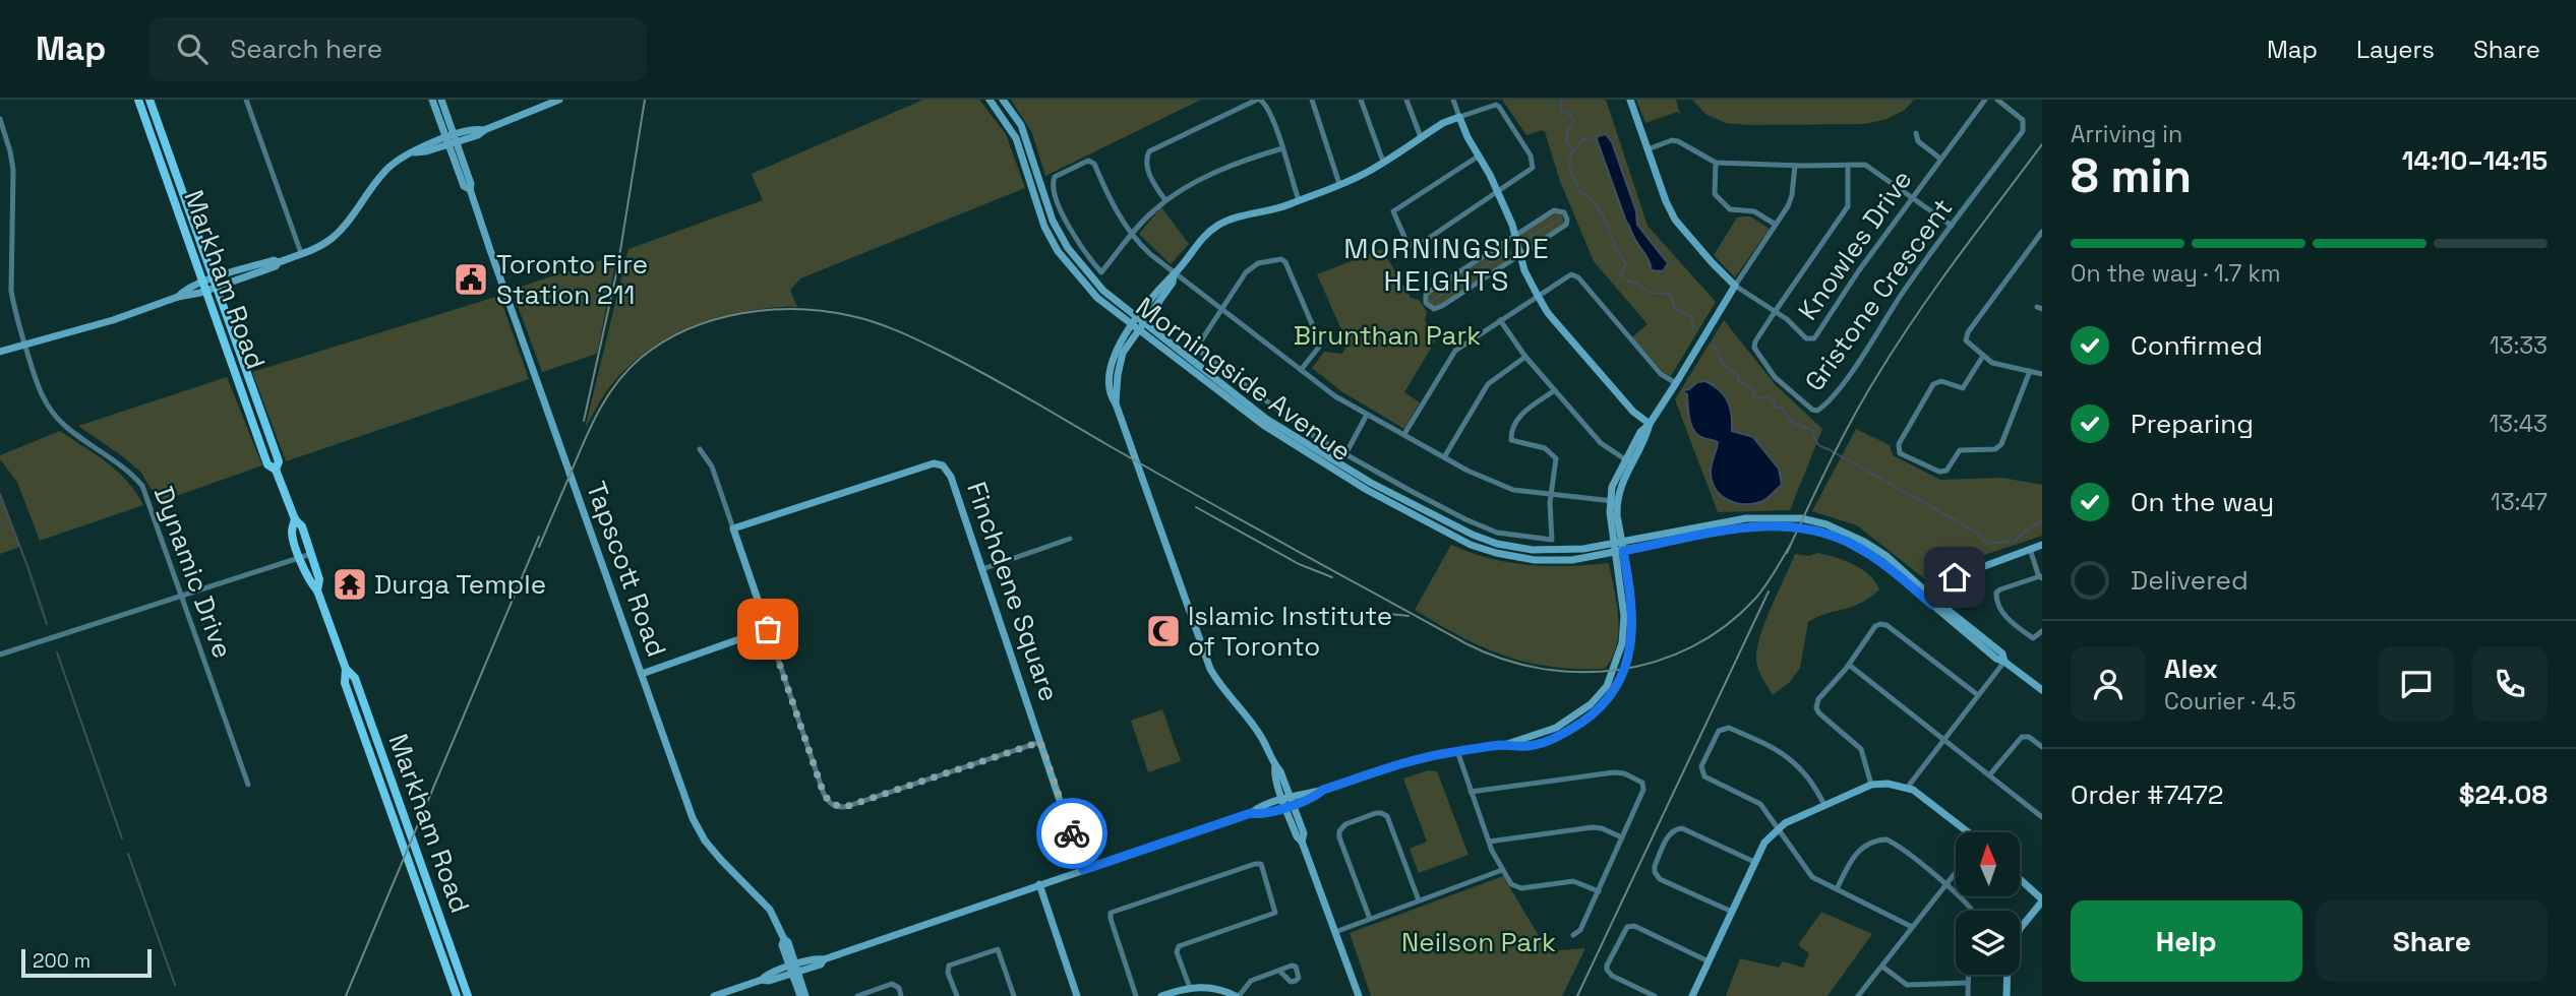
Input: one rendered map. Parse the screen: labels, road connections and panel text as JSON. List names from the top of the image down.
{
  "streets": {
    "main road": ["Markham Road"],
    "street": [
      "Knowles Drive",
      "Gristone Crescent",
      "Morningside Avenue",
      "Tapscott Road",
      "Dynamic Drive",
      "Finchdene Square"
    ]
  },
  "crossings": [
    ["Knowles Drive", "Gristone Crescent"]
  ],
  "districts": ["MORNINGSIDE HEIGHTS"],
  "parks": ["Birunthan Park", "Neilson Park"],
  "places": {
    "public building": ["Toronto Fire Station 211"],
    "temple": ["Durga Temple"],
    "mosque": ["Islamic Institute of Toronto"]
  },
  "scale_bar": "200 m",
  "north": "top",
  "page": {
    "header": "Map",
    "search": "Search here",
    "nav": ["Map", "Layers", "Share"],
    "heading": ["8 min", "Arriving in", "14:10–14:15"],
    "panel": [
      "Alex",
      "Courier · 4.5",
      "Order #7472",
      "$24.08"
    ],
    "bar": "On the way · 1.7 km",
    "list": [
      ["Confirmed", "13:33"],
      ["Preparing", "13:43"],
      ["On the way", "13:47"],
      "Delivered"
    ],
    "buttons": ["Help", "Share"],
    "scale": "200 m"
  }
}
